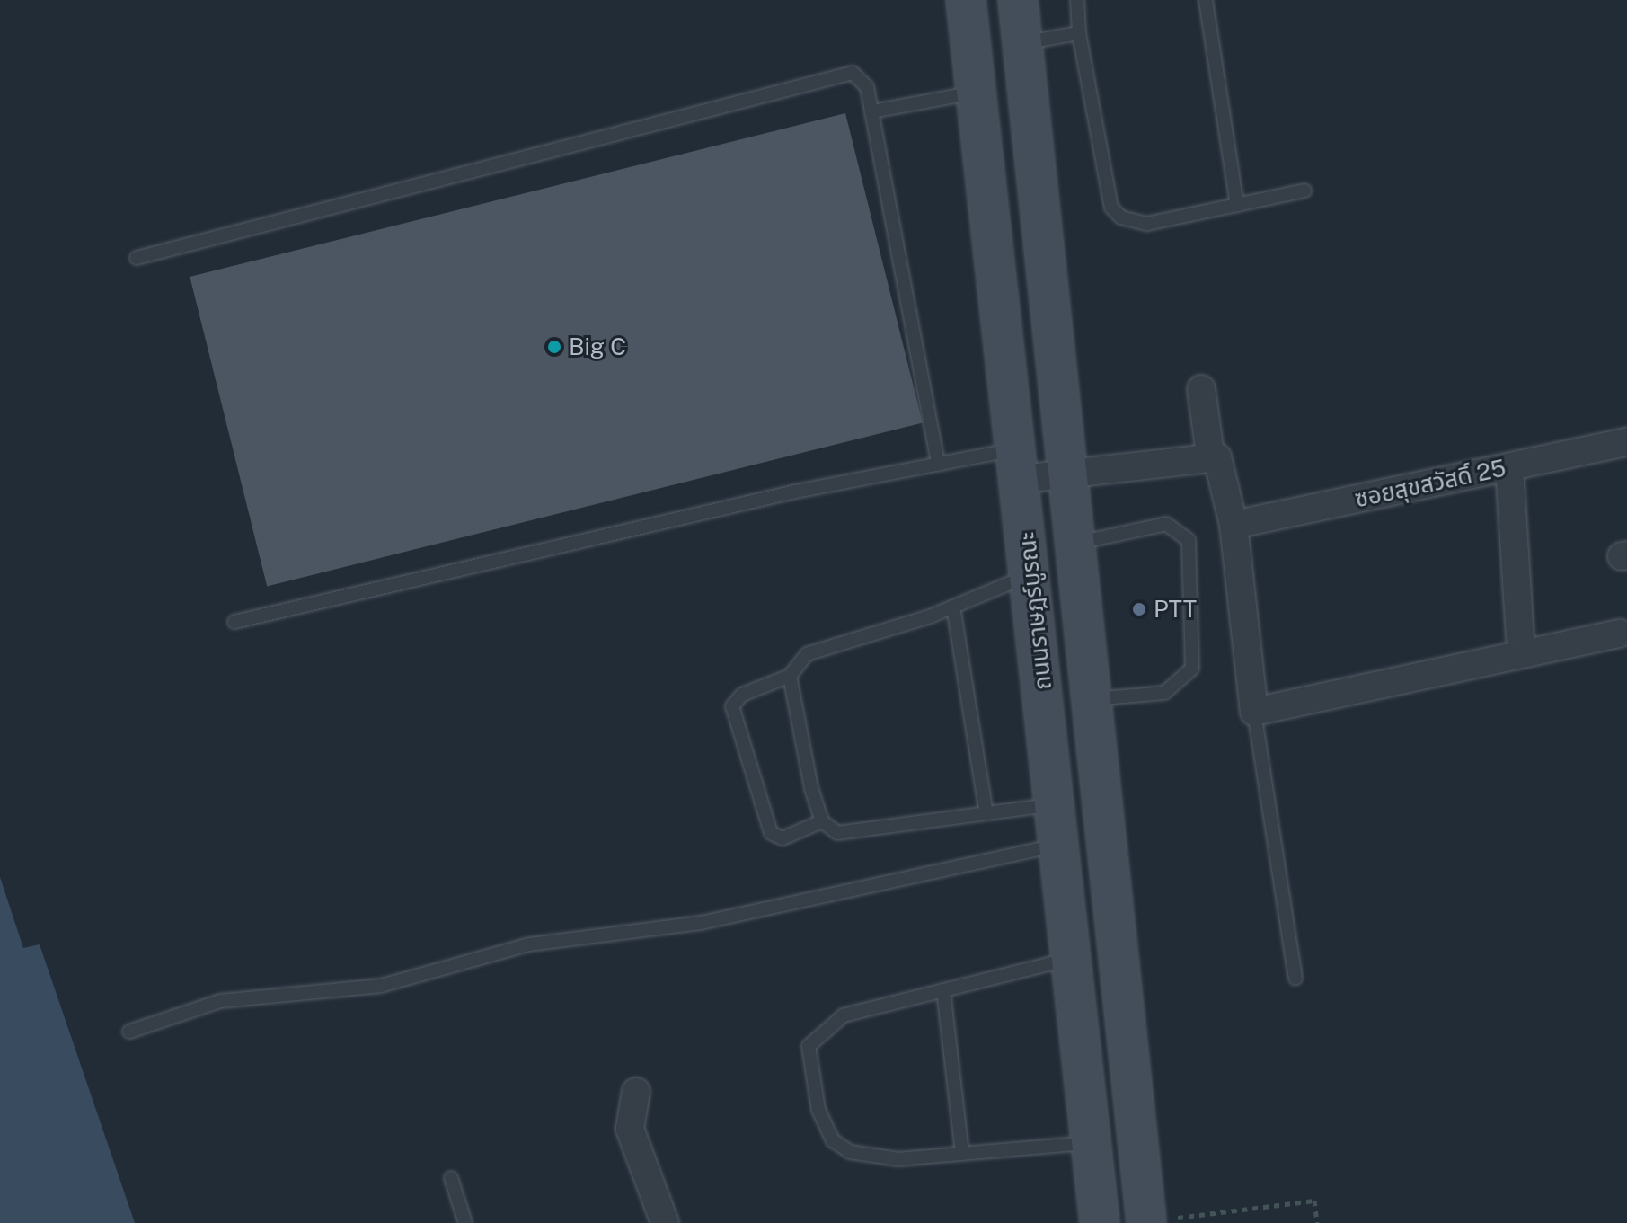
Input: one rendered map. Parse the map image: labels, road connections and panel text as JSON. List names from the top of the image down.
{
  "streets": {
    "main road": ["ถนนราษฎร์บูรณะ"],
    "street": ["ซอยสุขสวัสดิ์ 25"]
  },
  "places": ["Big C", "PTT"]
}
